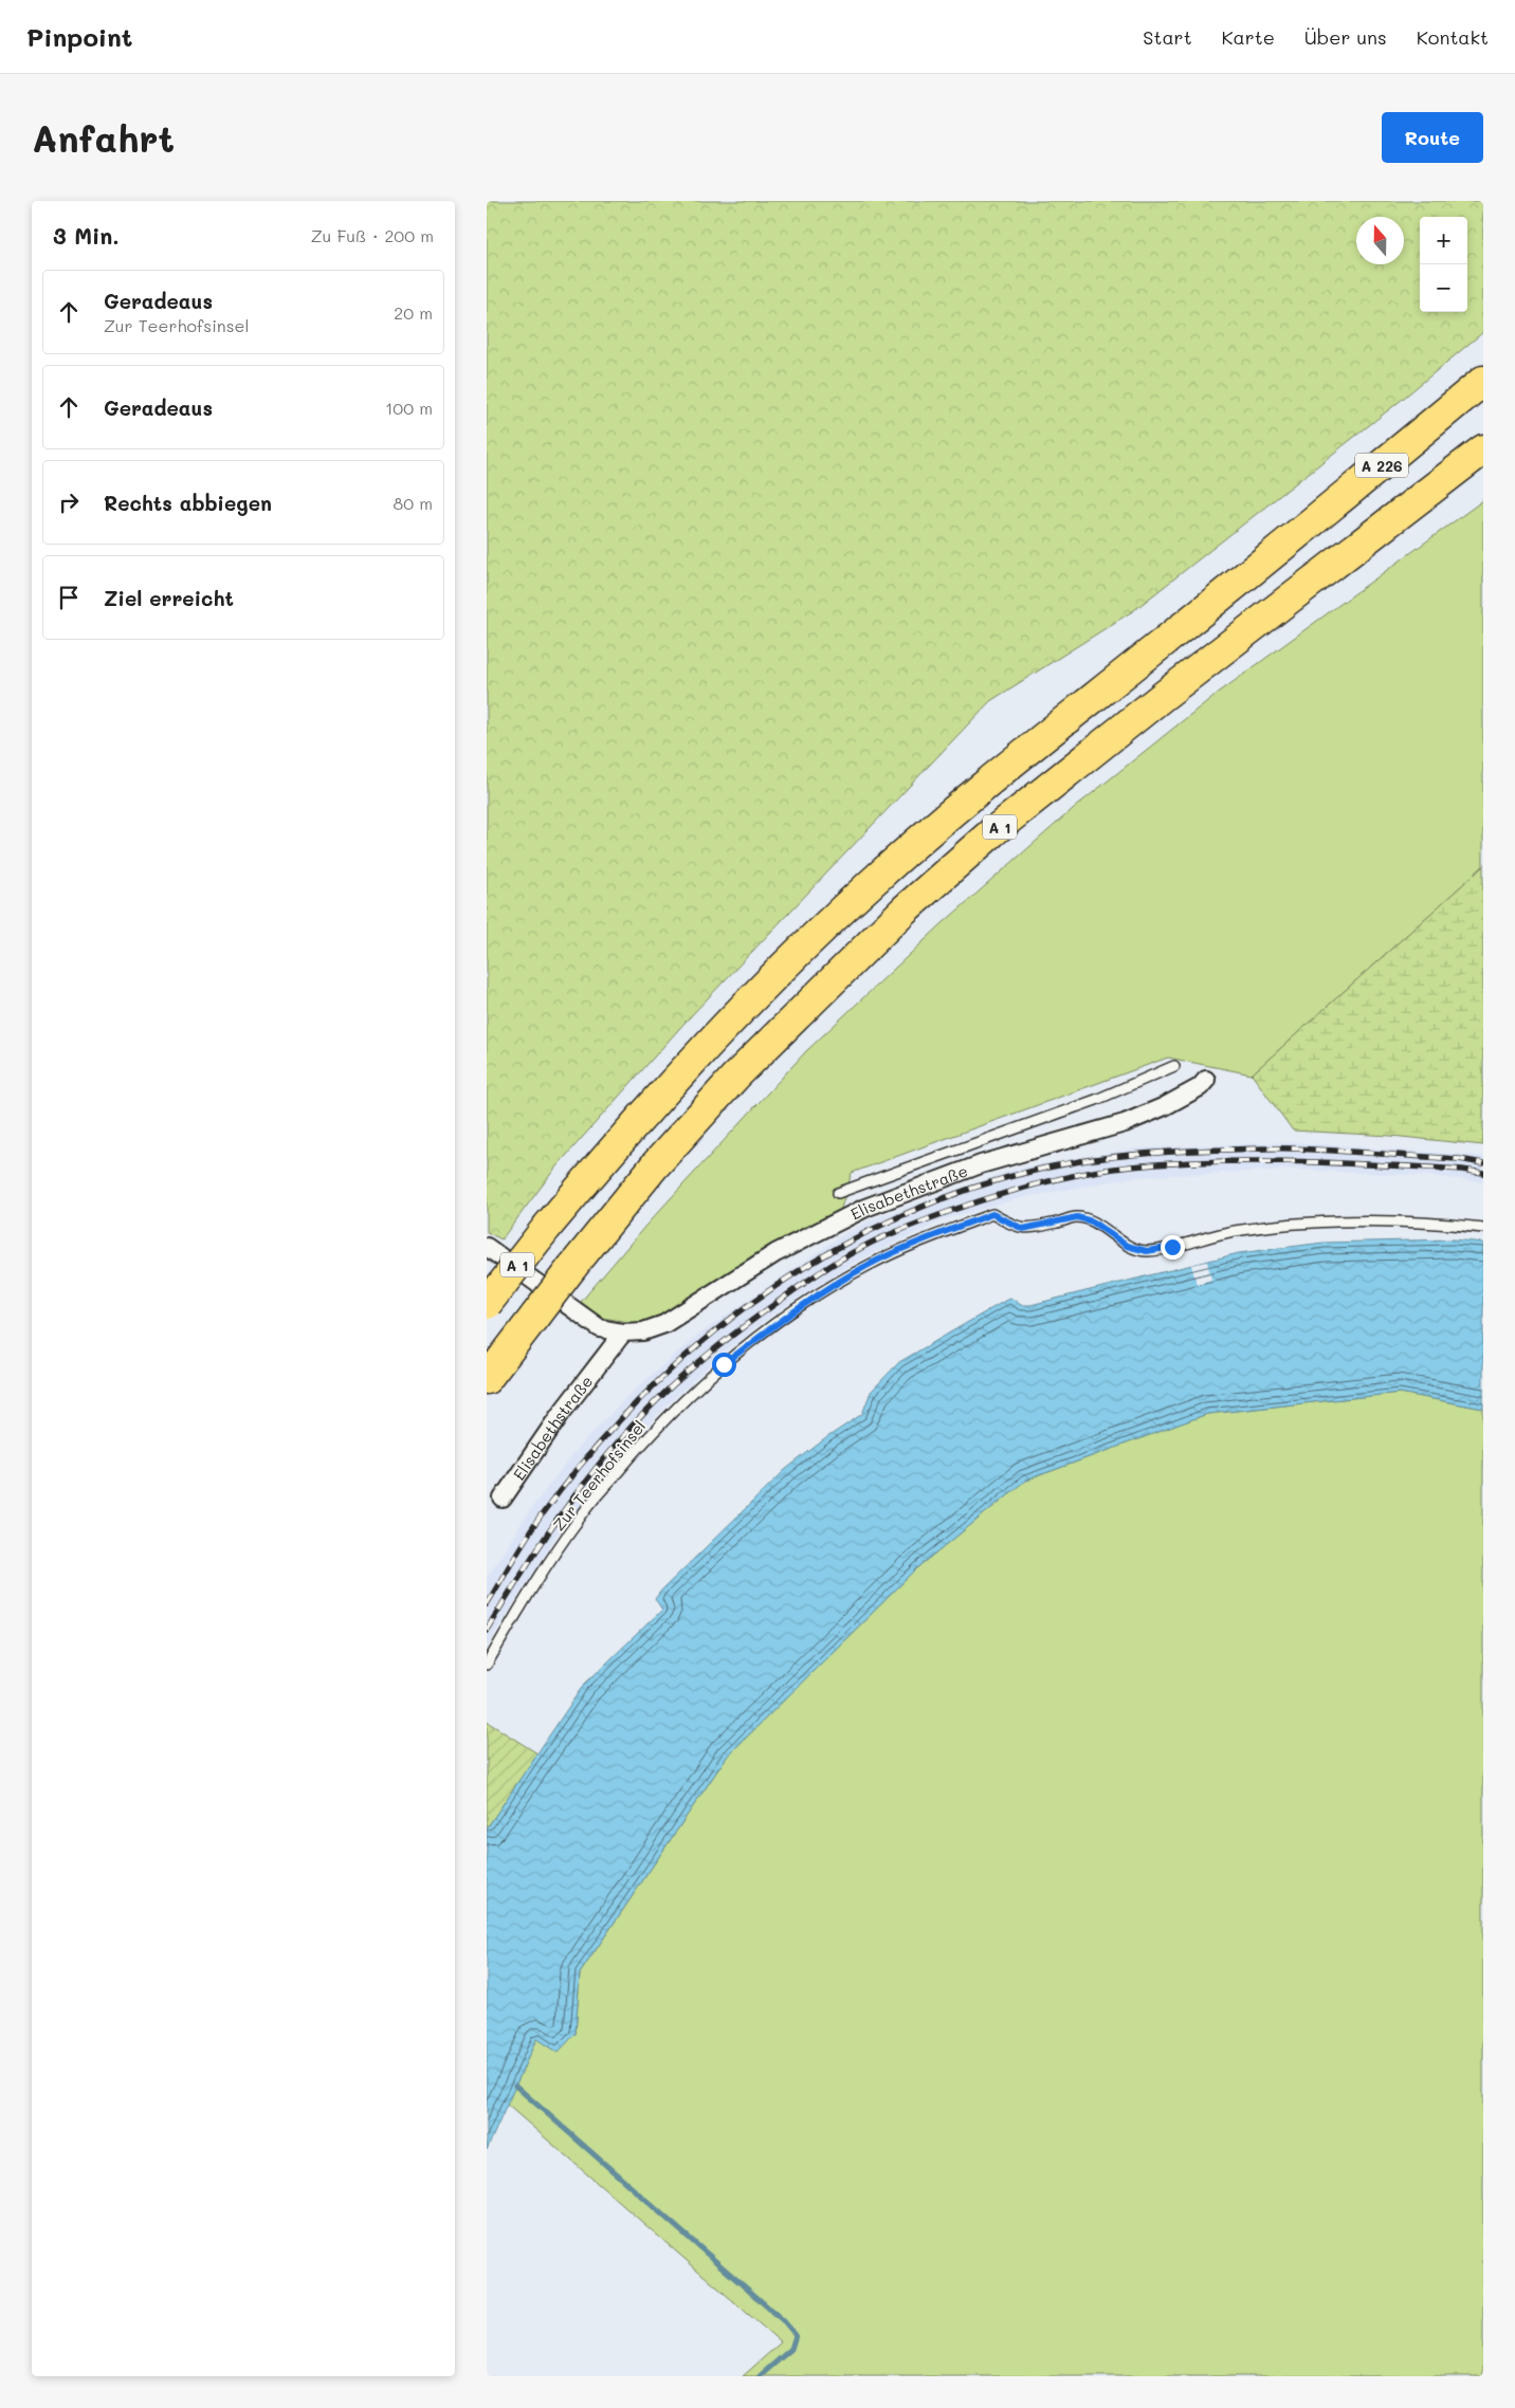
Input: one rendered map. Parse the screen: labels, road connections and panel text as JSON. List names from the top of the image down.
{
  "streets": {
    "highway": ["A 226", "A 1"],
    "street": ["Elisabethstraße"],
    "lane": ["Zur Teerhofsinsel"]
  },
  "crossings": [
    ["A 226", "A 1"]
  ],
  "north": "top",
  "page": {
    "header": "Pinpoint",
    "nav": [
      "Start",
      "Karte",
      "Über uns",
      "Kontakt"
    ],
    "buttons": "Route",
    "title": "Anfahrt",
    "heading": ["3 Min.", "Zu Fuß · 200 m"],
    "map_buttons": ["+", "−"],
    "list": [
      ["Geradeaus", "Zur Teerhofsinsel", "20 m"],
      ["Geradeaus", "100 m"],
      ["Rechts abbiegen", "80 m"],
      "Ziel erreicht"
    ]
  }
}
